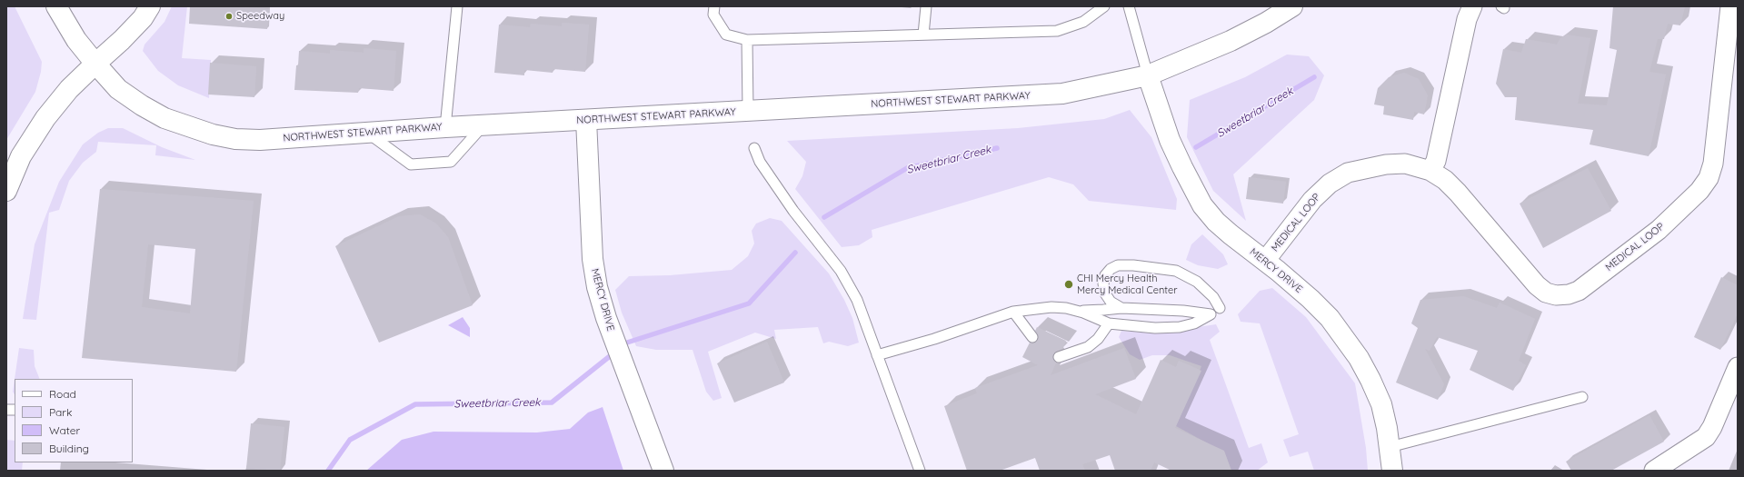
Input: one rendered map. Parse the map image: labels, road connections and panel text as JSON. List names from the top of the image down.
{
  "streets": {
    "main road": ["NORTHWEST STEWART PARKWAY", "MERCY DRIVE"],
    "street": ["MEDICAL LOOP"]
  },
  "crossings": [
    ["NORTHWEST STEWART PARKWAY", "MERCY DRIVE"],
    ["MEDICAL LOOP", "MERCY DRIVE"]
  ],
  "water": ["Sweetbriar Creek"],
  "places": ["Speedway", "CHI Mercy Health Mercy Medical Center"],
  "legend": [
    "Road",
    "Park",
    "Water",
    "Building"
  ]
}
